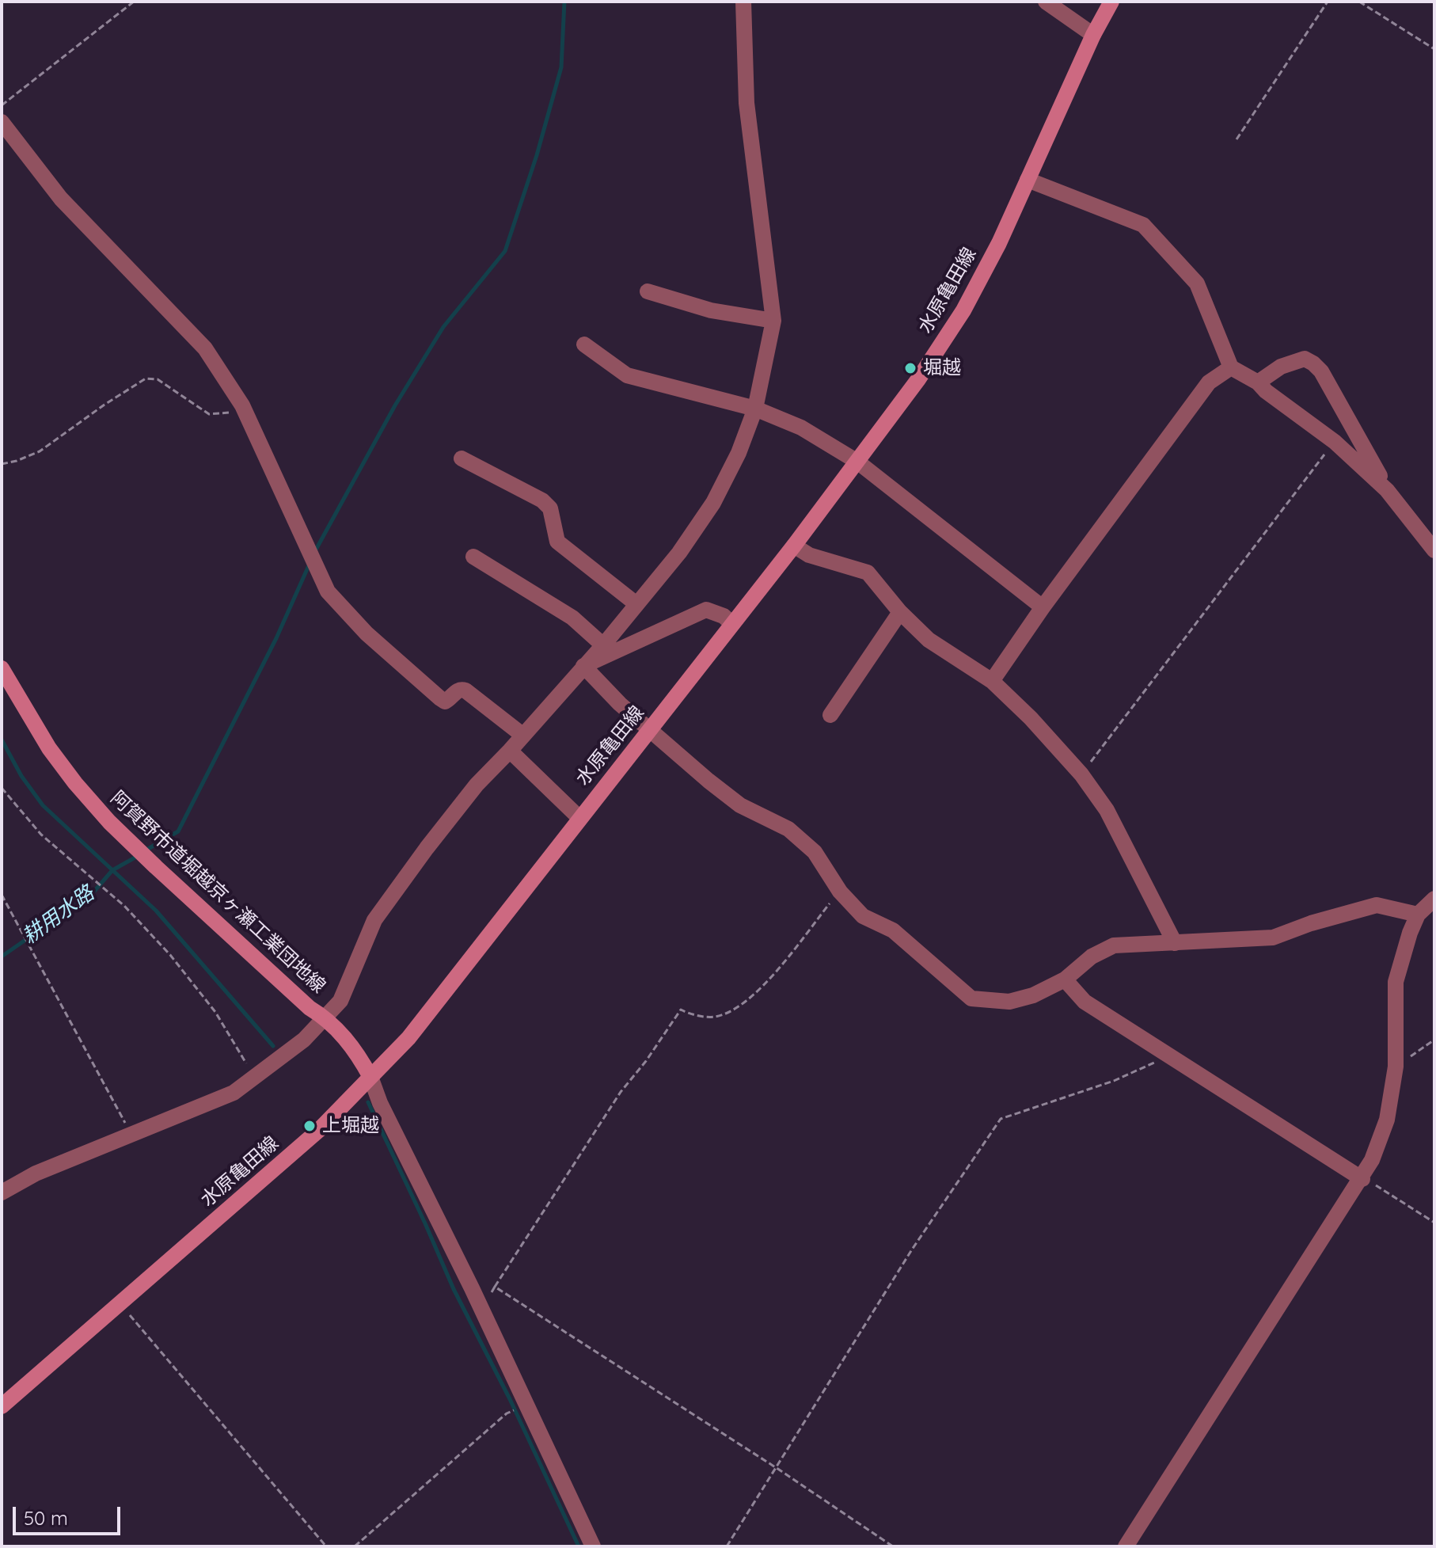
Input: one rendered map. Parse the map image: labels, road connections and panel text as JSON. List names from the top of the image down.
{
  "streets": {
    "main road": ["水原亀田線", "阿賀野市道堀越京ヶ瀬工業団地線"]
  },
  "crossings": [
    ["水原亀田線", "阿賀野市道堀越京ヶ瀬工業団地線"]
  ],
  "water": ["耕用水路"],
  "places": ["堀越", "上堀越"],
  "scale_bar": "50 m"
}
